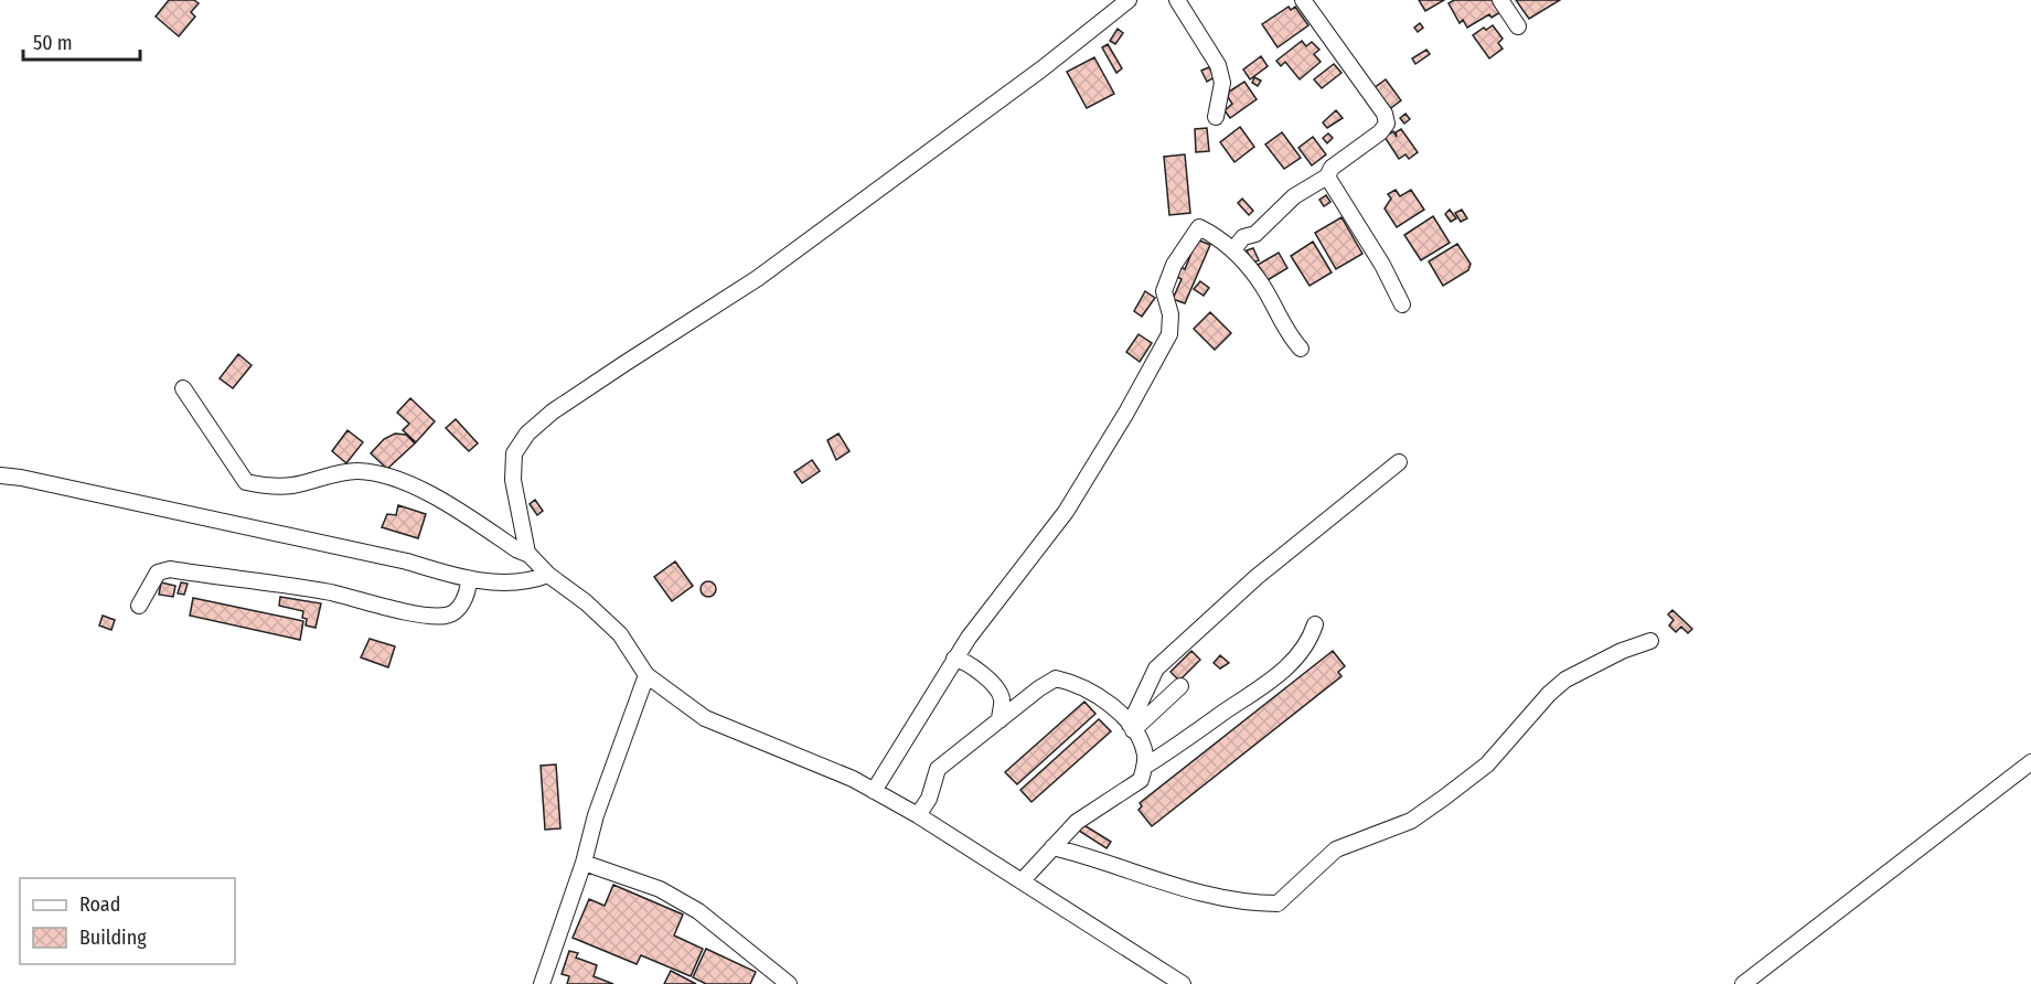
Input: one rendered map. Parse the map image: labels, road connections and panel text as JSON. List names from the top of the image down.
{
  "legend": ["Road", "Building"],
  "scale_bar": "50 m"
}
